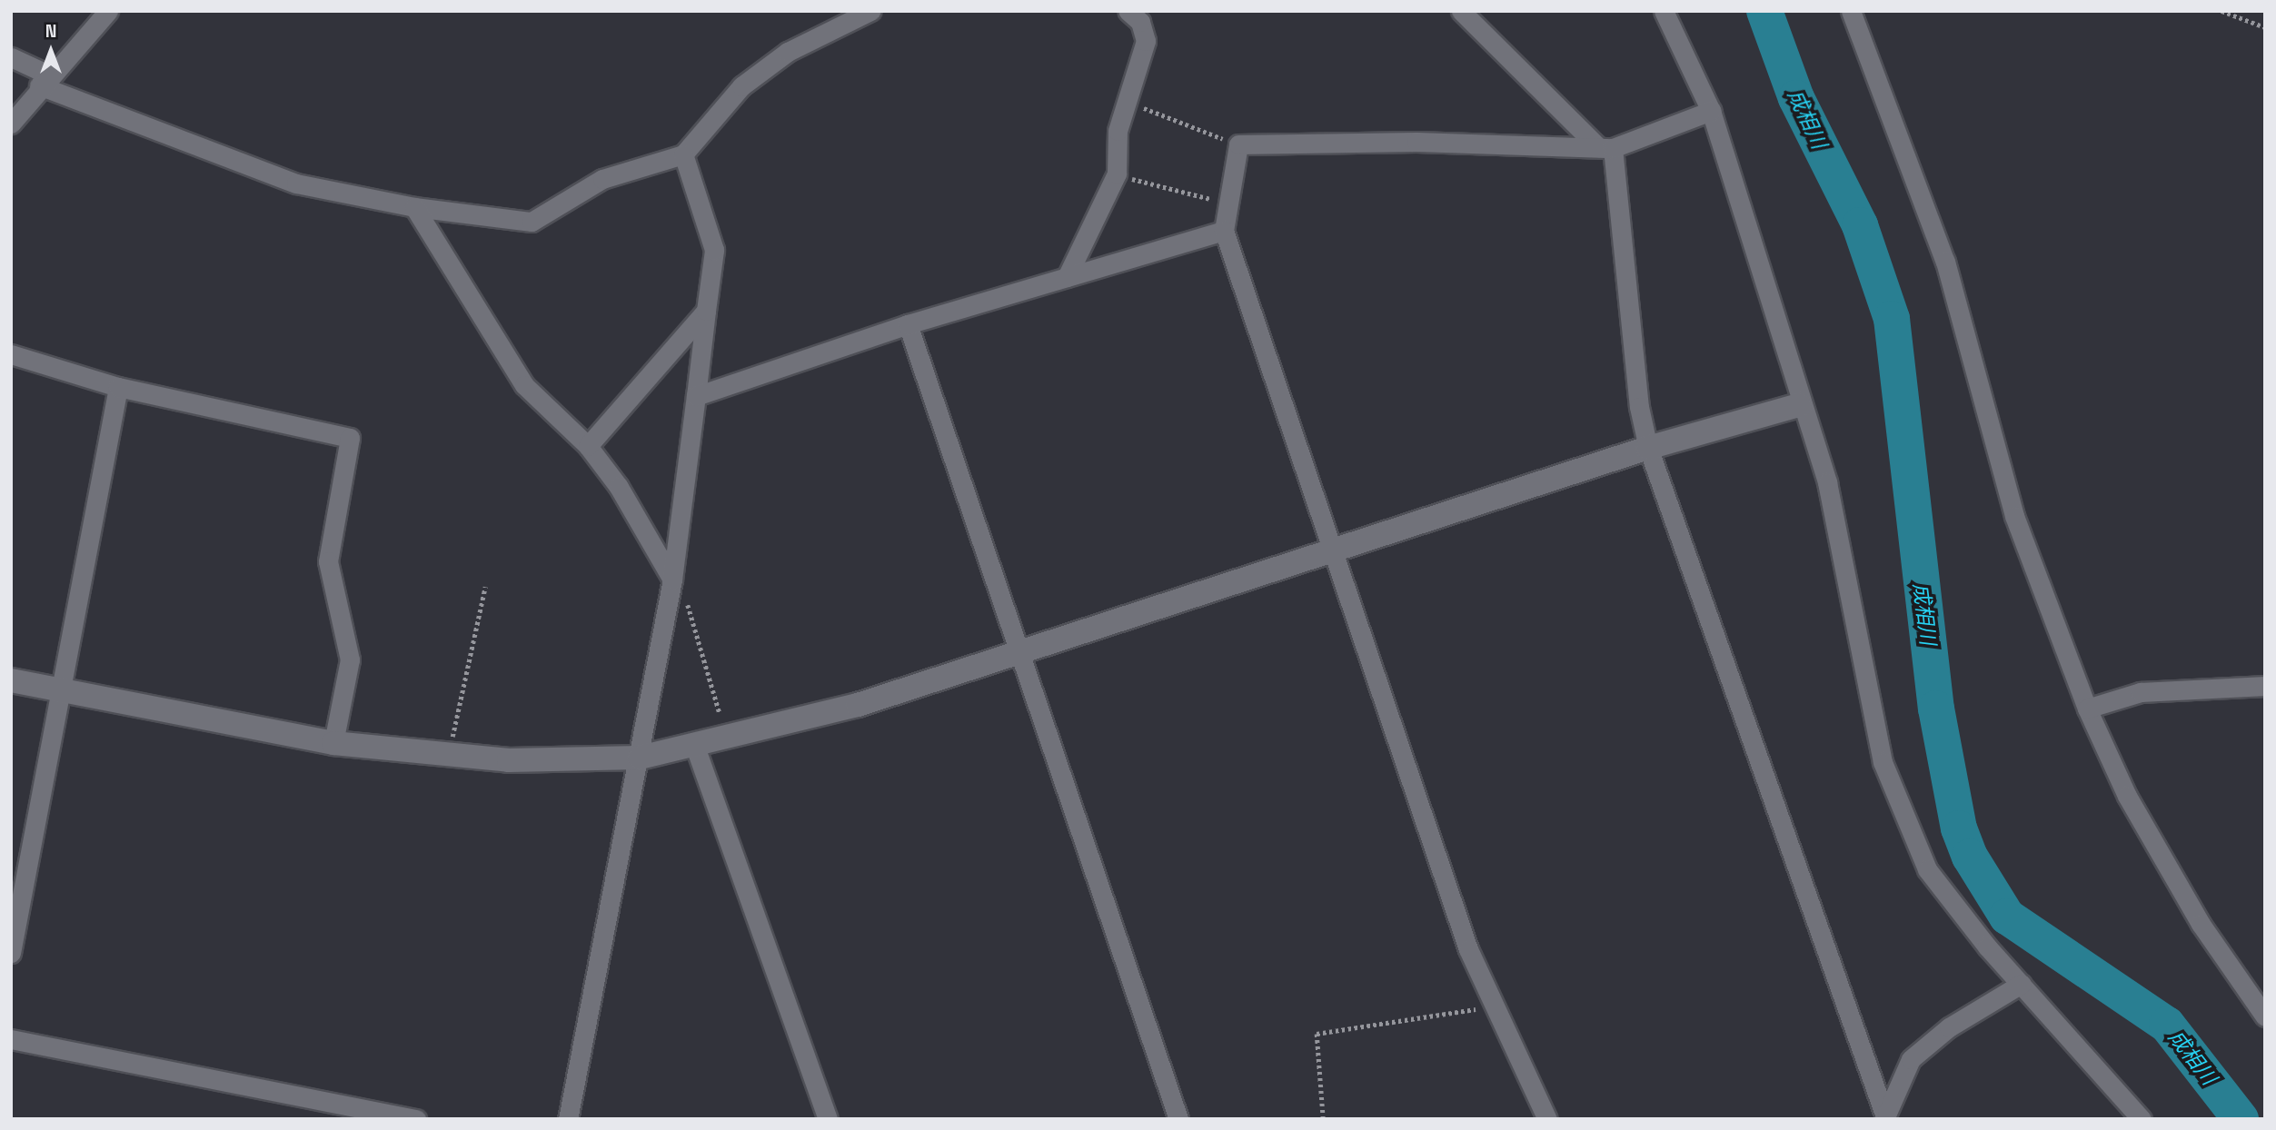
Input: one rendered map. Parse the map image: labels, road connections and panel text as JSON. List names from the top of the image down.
{
  "water": ["成相川"],
  "north": "top"
}
